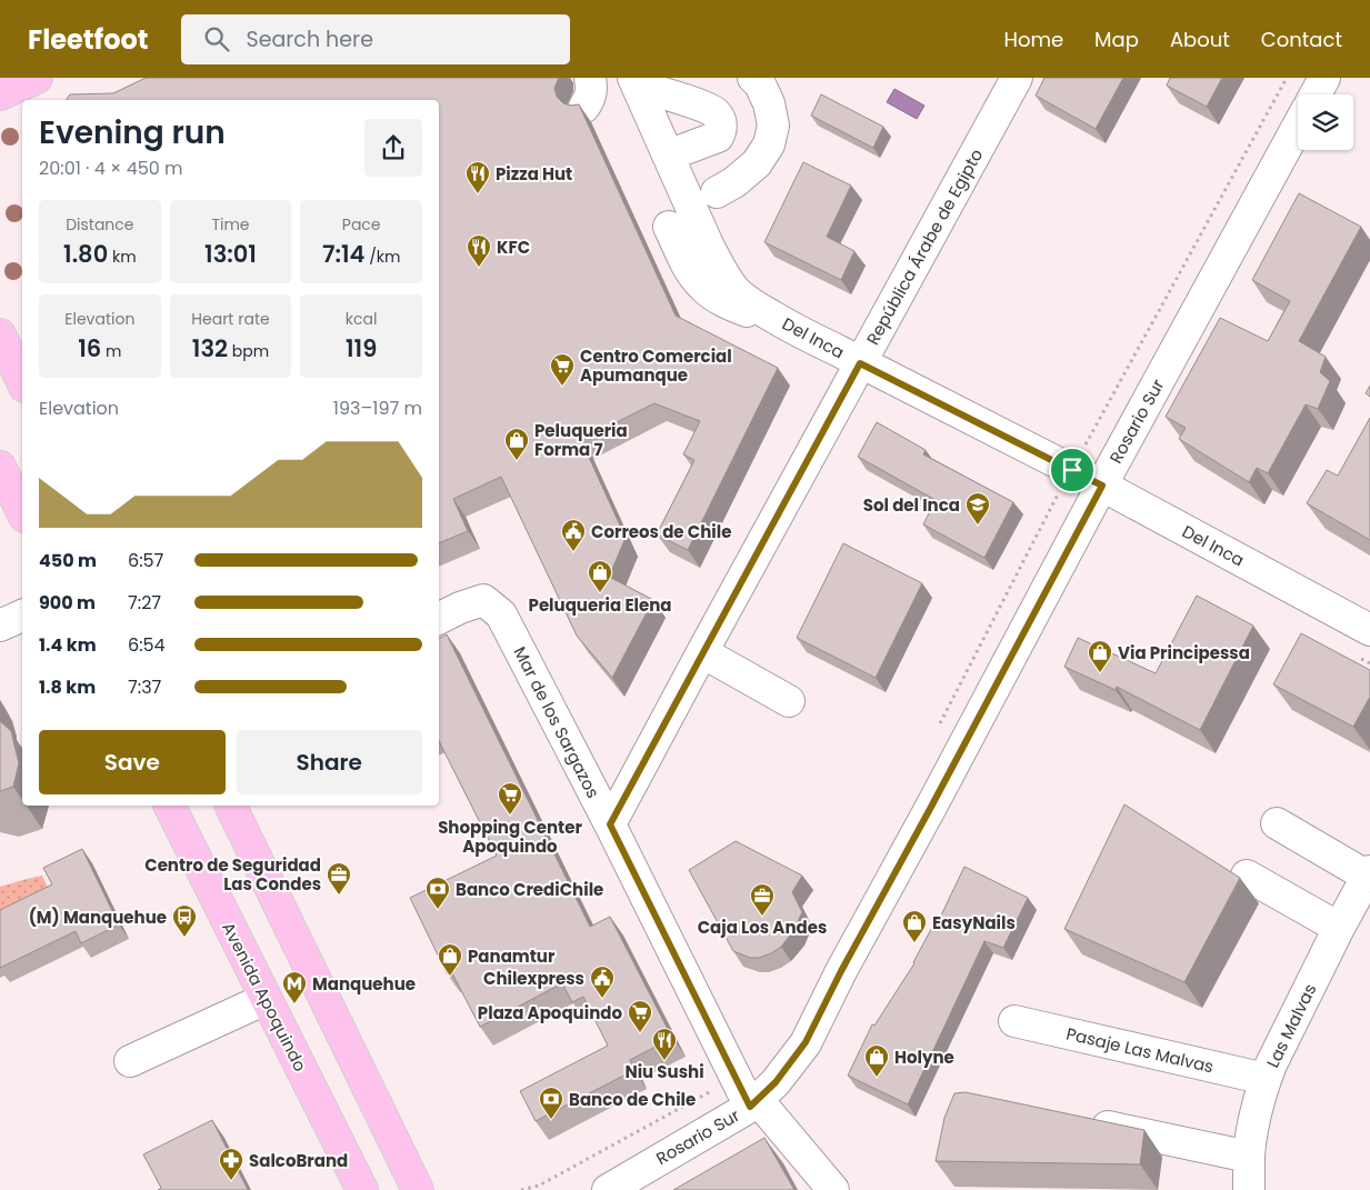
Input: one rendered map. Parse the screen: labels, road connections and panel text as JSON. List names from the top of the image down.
{
  "streets": {
    "main road": ["Avenida Apoquindo"],
    "street": [
      "República Árabe de Egipto",
      "Del Inca",
      "Rosario Sur",
      "Mar de los Sargazos",
      "Las Malvas",
      "Pasaje Las Malvas"
    ]
  },
  "crossings": [
    ["República Árabe de Egipto", "Del Inca"],
    ["República Árabe de Egipto", "Mar de los Sargazos"],
    ["Del Inca", "Rosario Sur"],
    ["Rosario Sur", "Mar de los Sargazos"],
    ["Las Malvas", "Pasaje Las Malvas"]
  ],
  "places": {
    "restaurant": ["Pizza Hut", "KFC", "Niu Sushi"],
    "supermarket": ["Centro Comercial Apumanque", "Shopping Center Apoquindo", "Plaza Apoquindo"],
    "shop": [
      "Peluqueria Forma 7",
      "Peluqueria Elena",
      "Via Principessa",
      "EasyNails",
      "Panamtur",
      "Holyne"
    ],
    "school or university": ["Sol del Inca"],
    "public building": ["Correos de Chile", "Chilexpress"],
    "office": ["Centro de Seguridad Las Condes", "Caja Los Andes"],
    "bank": ["Banco CrediChile", "Banco de Chile"],
    "bus stop": ["(M) Manquehue"],
    "metro station": ["Manquehue"],
    "pharmacy": ["SalcoBrand"]
  },
  "page": {
    "header": "Fleetfoot",
    "search": "Search here",
    "nav": [
      "Home",
      "Map",
      "About",
      "Contact"
    ],
    "heading": ["Evening run", "20:01 · 4 × 450 m"],
    "stats": [
      ["Distance", "1.80 km"],
      ["Time", "13:01"],
      ["Pace", "7:14 /km"],
      ["Elevation", "16 m"],
      ["Heart rate", "132 bpm"],
      ["kcal", "119"]
    ],
    "chart": ["Elevation", "193–197 m"],
    "list": [
      {
        "name": "450 m",
        "note": "6:57"
      },
      {
        "name": "900 m",
        "note": "7:27"
      },
      {
        "name": "1.4 km",
        "note": "6:54"
      },
      {
        "name": "1.8 km",
        "note": "7:37"
      }
    ],
    "buttons": ["Save", "Share"]
  }
}
